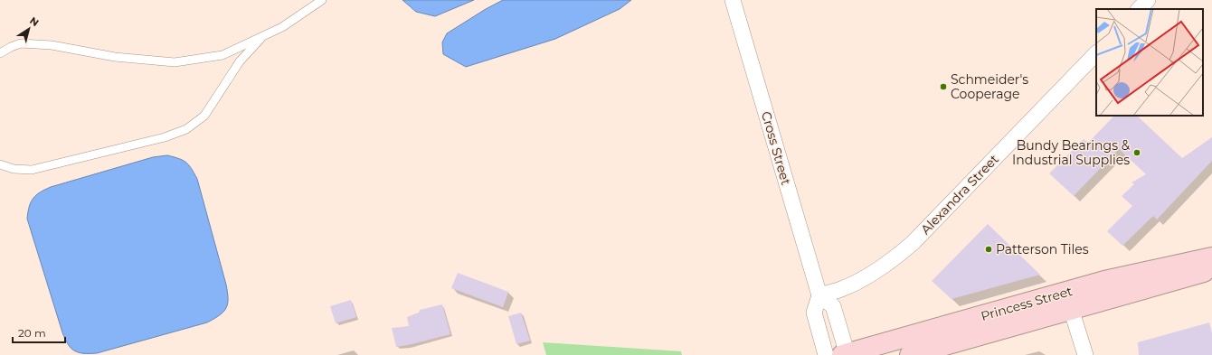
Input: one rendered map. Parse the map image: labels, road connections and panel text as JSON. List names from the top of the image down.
{
  "streets": {
    "main road": ["Princess Street"],
    "street": ["Cross Street", "Alexandra Street"]
  },
  "crossings": [
    ["Cross Street", "Alexandra Street"]
  ],
  "places": ["Schmeider's Cooperage", "Bundy Bearings & Industrial Supplies", "Patterson Tiles"],
  "scale_bar": "20 m",
  "north": "top right"
}
